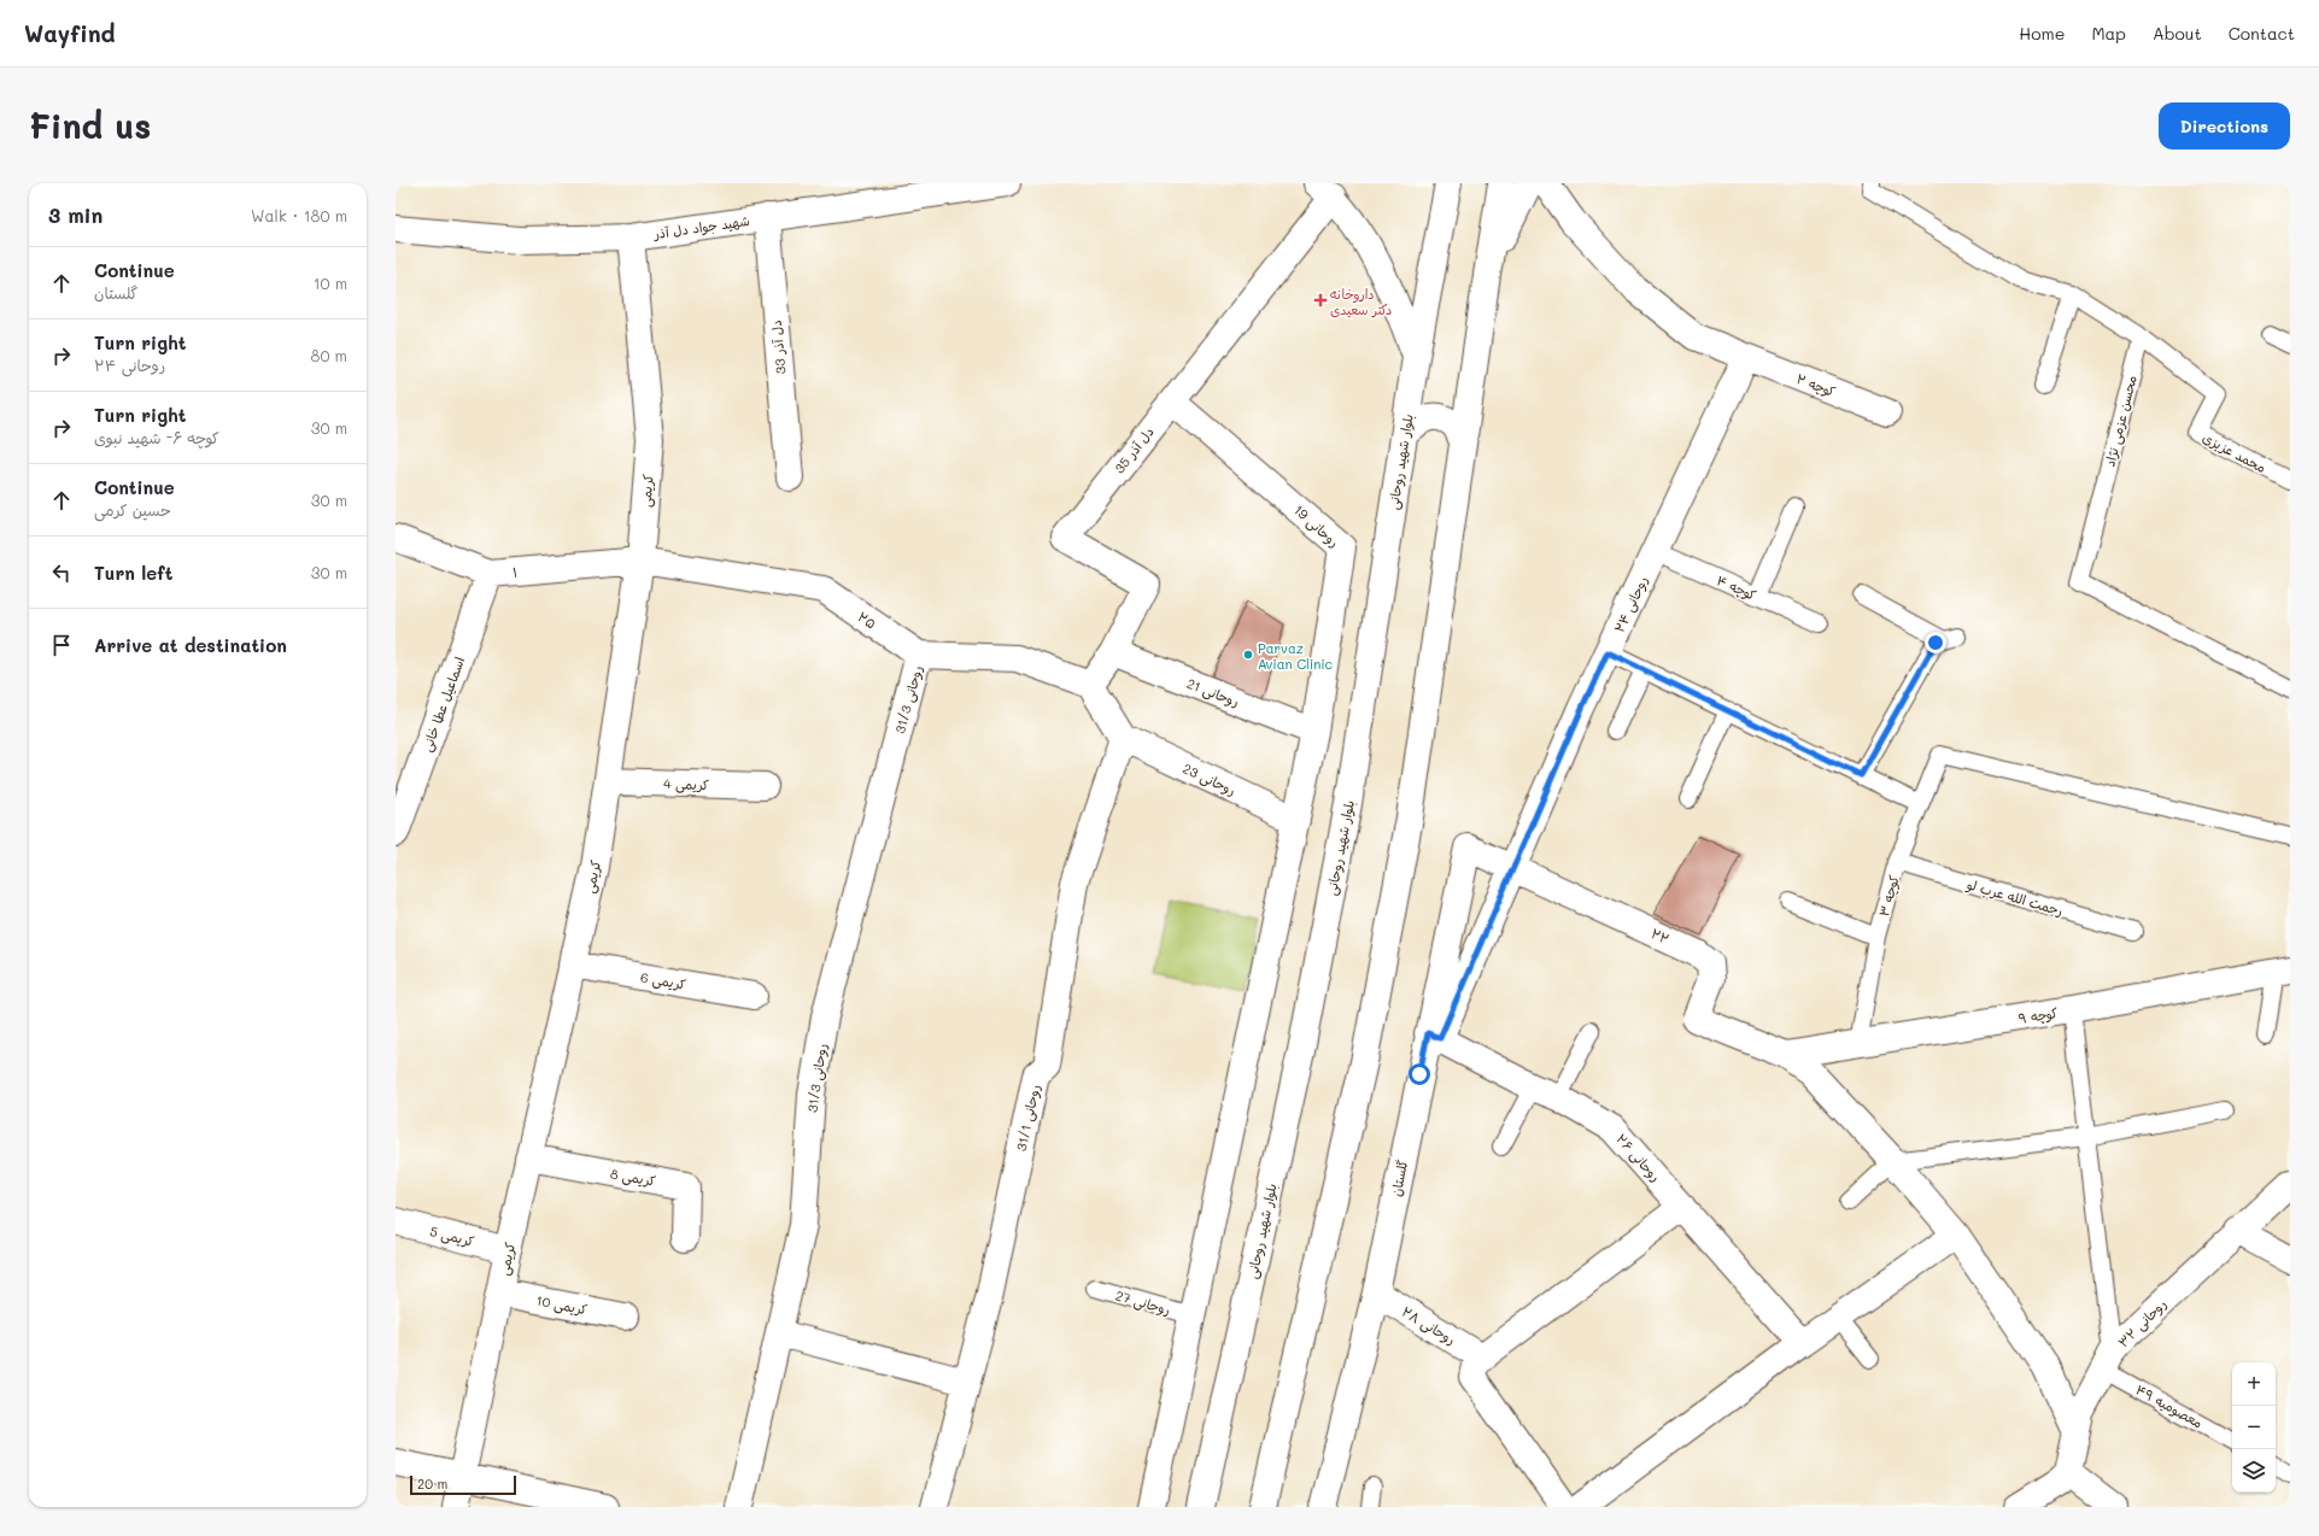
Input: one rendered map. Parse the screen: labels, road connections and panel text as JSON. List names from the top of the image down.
{
  "streets": {
    "street": [
      "شهید جواد دل آذر",
      "دل آذر 33",
      "کوچه ۲",
      "دل آذر 35",
      "بلوار شهید روحانی",
      "کریمی",
      "روحانی 19",
      "۱",
      "روحانی ۲۴",
      "۲۵",
      "روحانی 21",
      "روحانی 31/3",
      "اسماعیل عطا خانی",
      "روحانی 23",
      "کریمی 4",
      "۲۲",
      "کریمی 6",
      "کوچه ۹",
      "روحانی 31/1",
      "روحانی ۲۶",
      "کریمی 8",
      "گلستان",
      "کریمی 5",
      "کریمی 10",
      "روحانی ۳۲",
      "روحانی ۲۸"
    ],
    "lane": [
      "محسن عزمی نژاد",
      "محمد عزیزی",
      "کوچه ۴",
      "کوچه ۳",
      "رحمت الله عرب لو",
      "روحانی 27",
      "معصومیه ۴۹"
    ]
  },
  "crossings": [
    ["شهید جواد دل آذر", "دل آذر 33"],
    ["شهید جواد دل آذر", "کریمی"],
    ["کوچه ۲", "روحانی ۲۴"],
    ["محسن عزمی نژاد", "محمد عزیزی"],
    ["دل آذر 35", "روحانی 19"],
    ["دل آذر 35", "روحانی 21"],
    ["کریمی", "۱"],
    ["کریمی", "۲۵"],
    ["کریمی", "کریمی 4"],
    ["کریمی", "کریمی 6"],
    ["کریمی", "کریمی 8"],
    ["کریمی", "کریمی 5"],
    ["کریمی", "کریمی 10"],
    ["روحانی 19", "روحانی 21"],
    ["۱", "۲۵"],
    ["۱", "اسماعیل عطا خانی"],
    ["کوچه ۴", "روحانی ۲۴"],
    ["روحانی ۲۴", "۲۲"],
    ["روحانی ۲۴", "روحانی ۲۶"],
    ["روحانی ۲۴", "گلستان"],
    ["۲۵", "روحانی 31/3"],
    ["روحانی 23", "روحانی 31/1"],
    ["کوچه ۳", "رحمت الله عرب لو"],
    ["کوچه ۳", "کوچه ۹"],
    ["۲۲", "کوچه ۹"],
    ["۲۲", "گلستان"],
    ["روحانی ۲۶", "گلستان"],
    ["گلستان", "روحانی ۲۸"],
    ["روحانی ۳۲", "معصومیه ۴۹"]
  ],
  "places": {
    "health": ["داروخانه دکتر سعیدی"],
    "other": ["Parvaz Avian Clinic"]
  },
  "scale_bar": "20 m",
  "page": {
    "header": "Wayfind",
    "nav": [
      "Home",
      "Map",
      "About",
      "Contact"
    ],
    "buttons": "Directions",
    "title": "Find us",
    "heading": ["3 min", "Walk · 180 m"],
    "list": [
      ["Continue", "گلستان", "10 m"],
      ["Turn right", "روحانی ۲۴", "80 m"],
      ["Turn right", "کوچه ۶- شهید نبوی", "30 m"],
      ["Continue", "حسین کرمی", "30 m"],
      ["Turn left", "30 m"],
      "Arrive at destination"
    ],
    "map_buttons": ["+", "−"],
    "scale": "20 m"
  }
}
